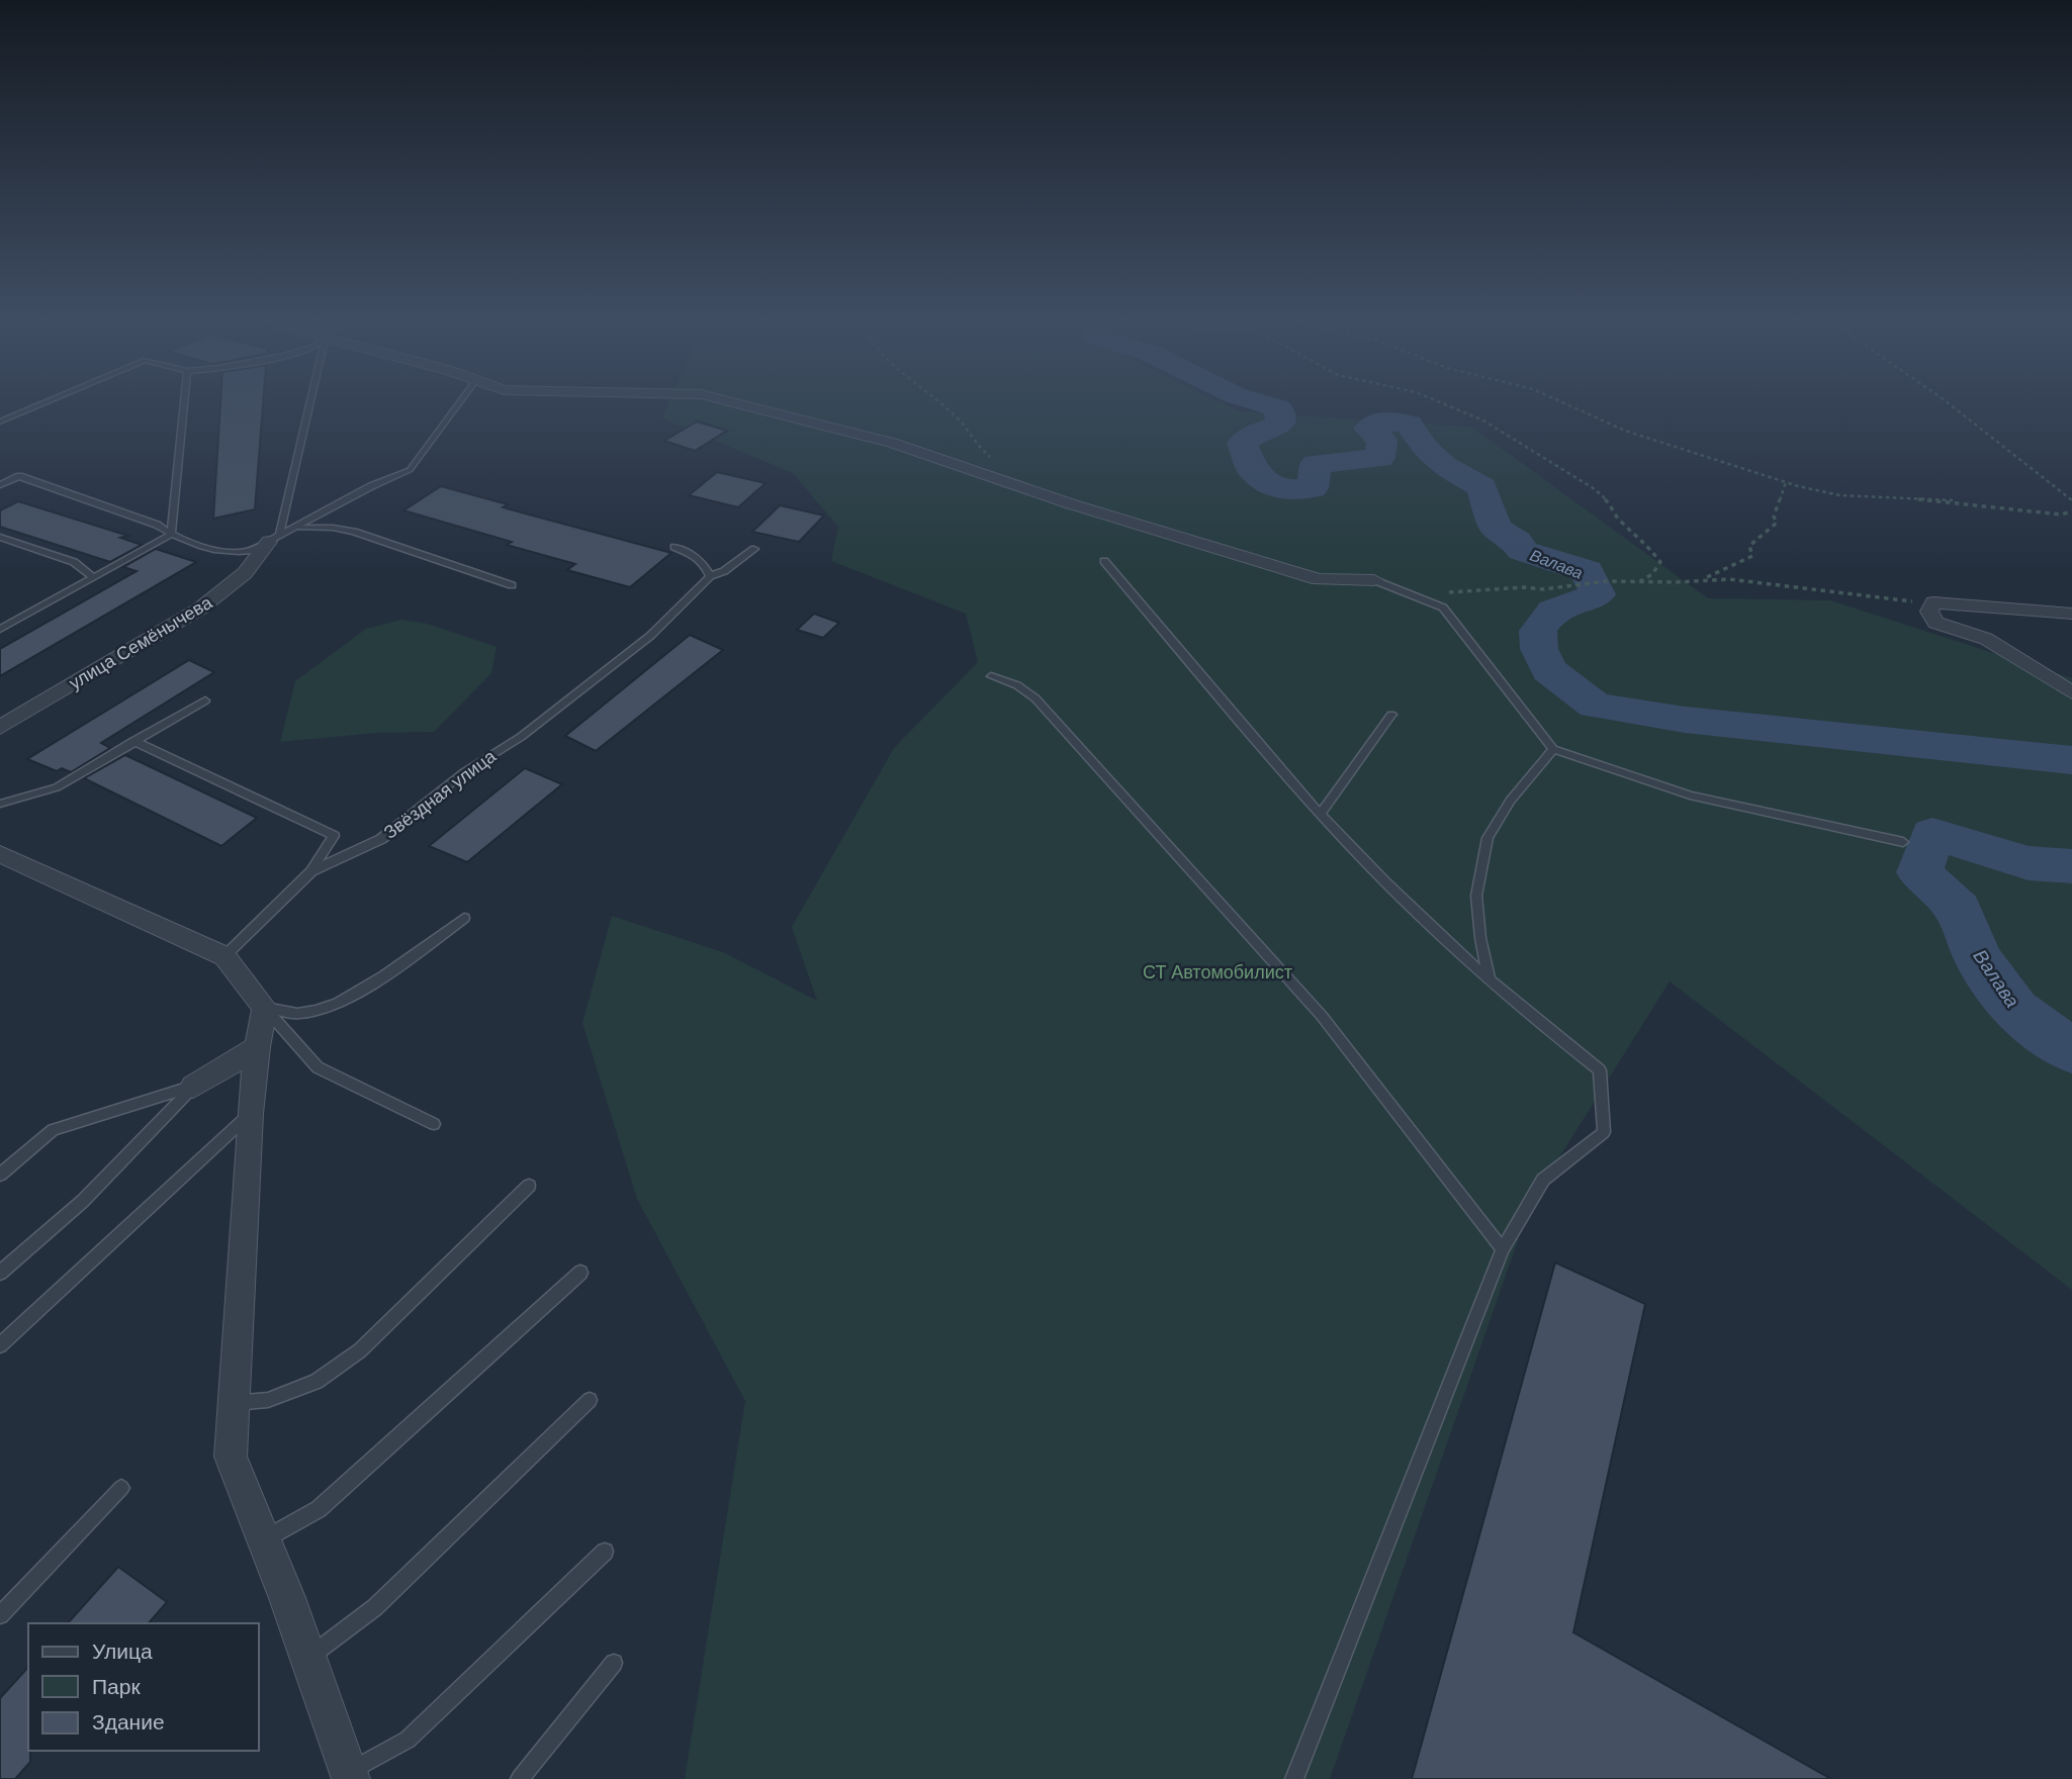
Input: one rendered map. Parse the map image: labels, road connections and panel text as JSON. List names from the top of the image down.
{
  "streets": {
    "street": ["улица Семёнычева"],
    "lane": ["Звёздная улица"]
  },
  "water": ["Валава"],
  "parks": ["СТ Автомобилист"],
  "legend": ["Улица", "Парк", "Здание"]
}
